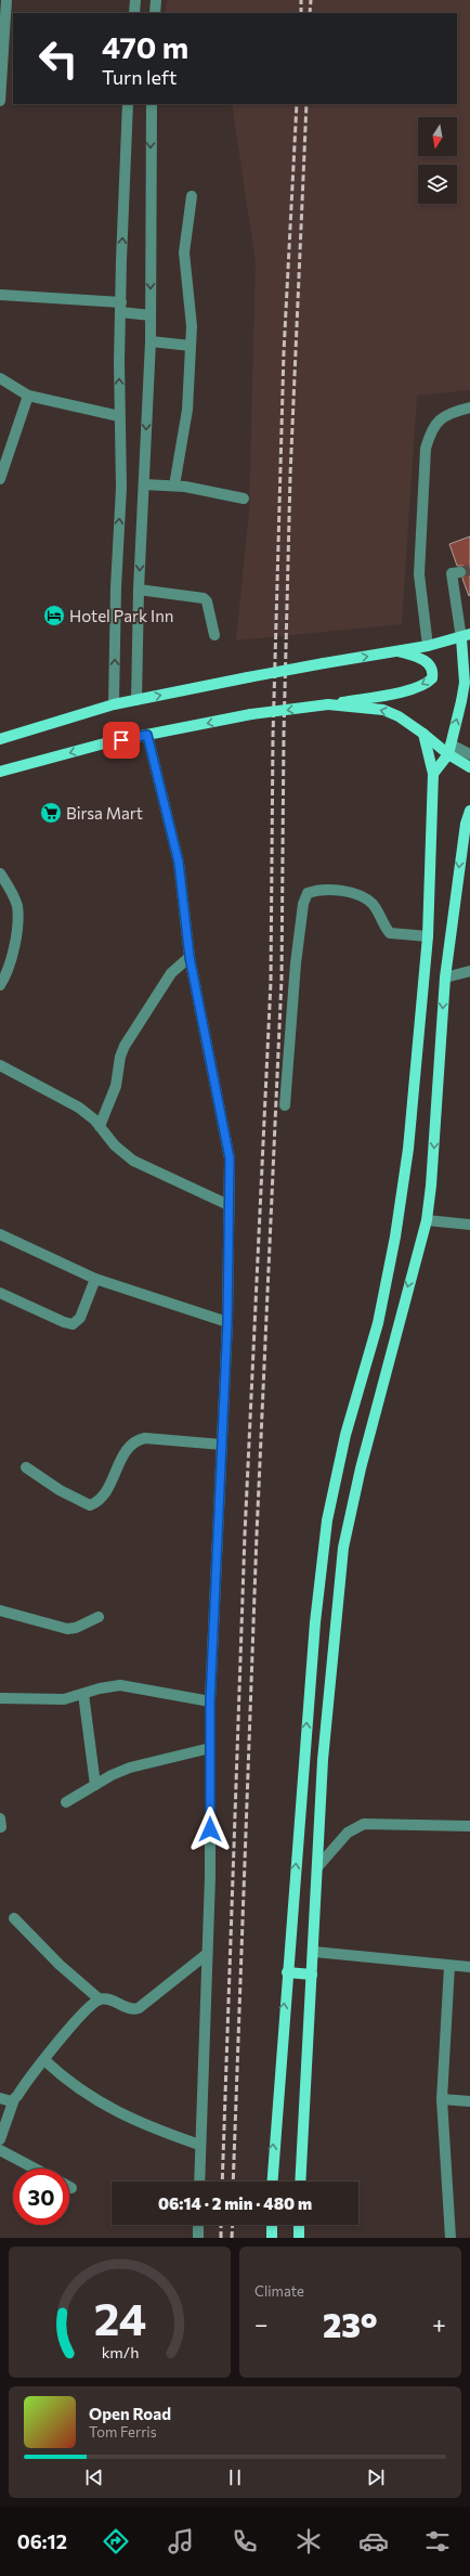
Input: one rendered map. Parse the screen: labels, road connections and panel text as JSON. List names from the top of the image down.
{
  "places": {
    "hotel": ["Hotel Park Inn"],
    "supermarket": ["Birsa Mart"]
  },
  "north": "bottom",
  "page": {
    "turn": ["470 m", "Turn left"],
    "limit": "30",
    "trip": "06:14 · 2 min · 480 m",
    "tile": "Climate",
    "heat": ["−", "23°", "+"],
    "song": ["Open Road", "Tom Ferris"],
    "tabs": "06:12",
    "gauge": ["24", "km/h"]
  }
}
